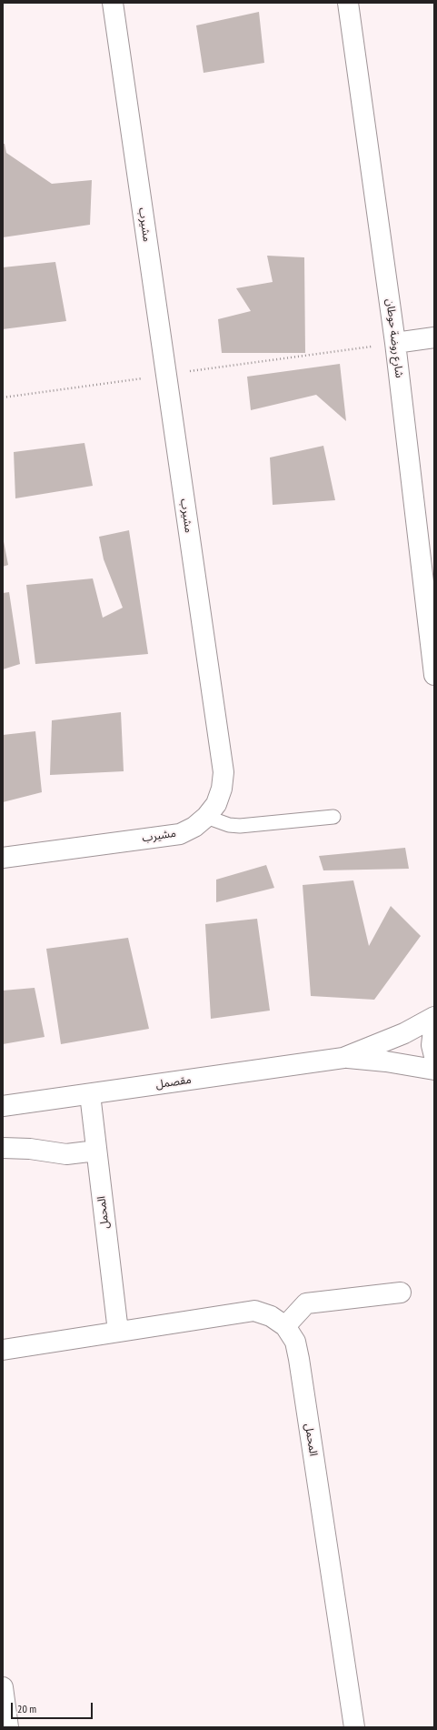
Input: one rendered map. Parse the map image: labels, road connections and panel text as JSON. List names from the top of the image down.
{
  "streets": {
    "street": [
      "مشيرب",
      "شارع روضة حوطان",
      "مقصمل",
      "المحمل"
    ]
  },
  "crossings": [
    ["مقصمل", "المحمل"]
  ],
  "scale_bar": "20 m"
}
